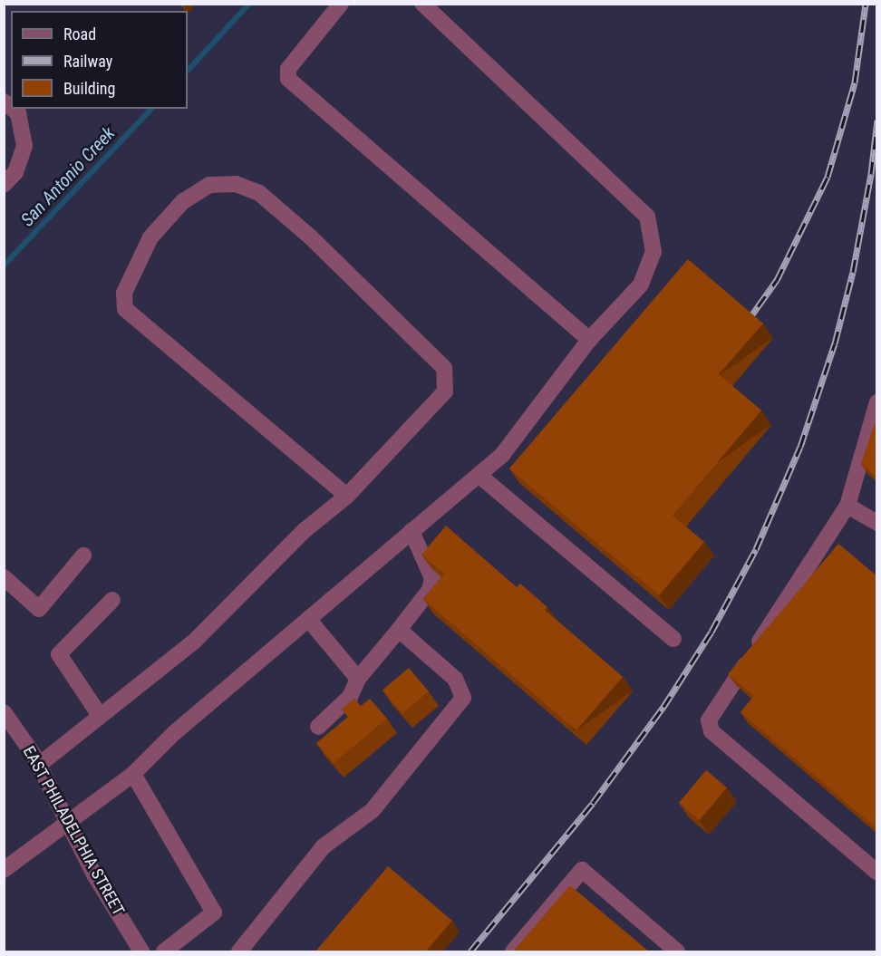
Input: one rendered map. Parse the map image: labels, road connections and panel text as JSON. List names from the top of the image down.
{
  "streets": {
    "street": ["EAST PHILADELPHIA STREET"]
  },
  "water": ["San Antonio Creek"],
  "legend": ["Road", "Railway", "Building"]
}
